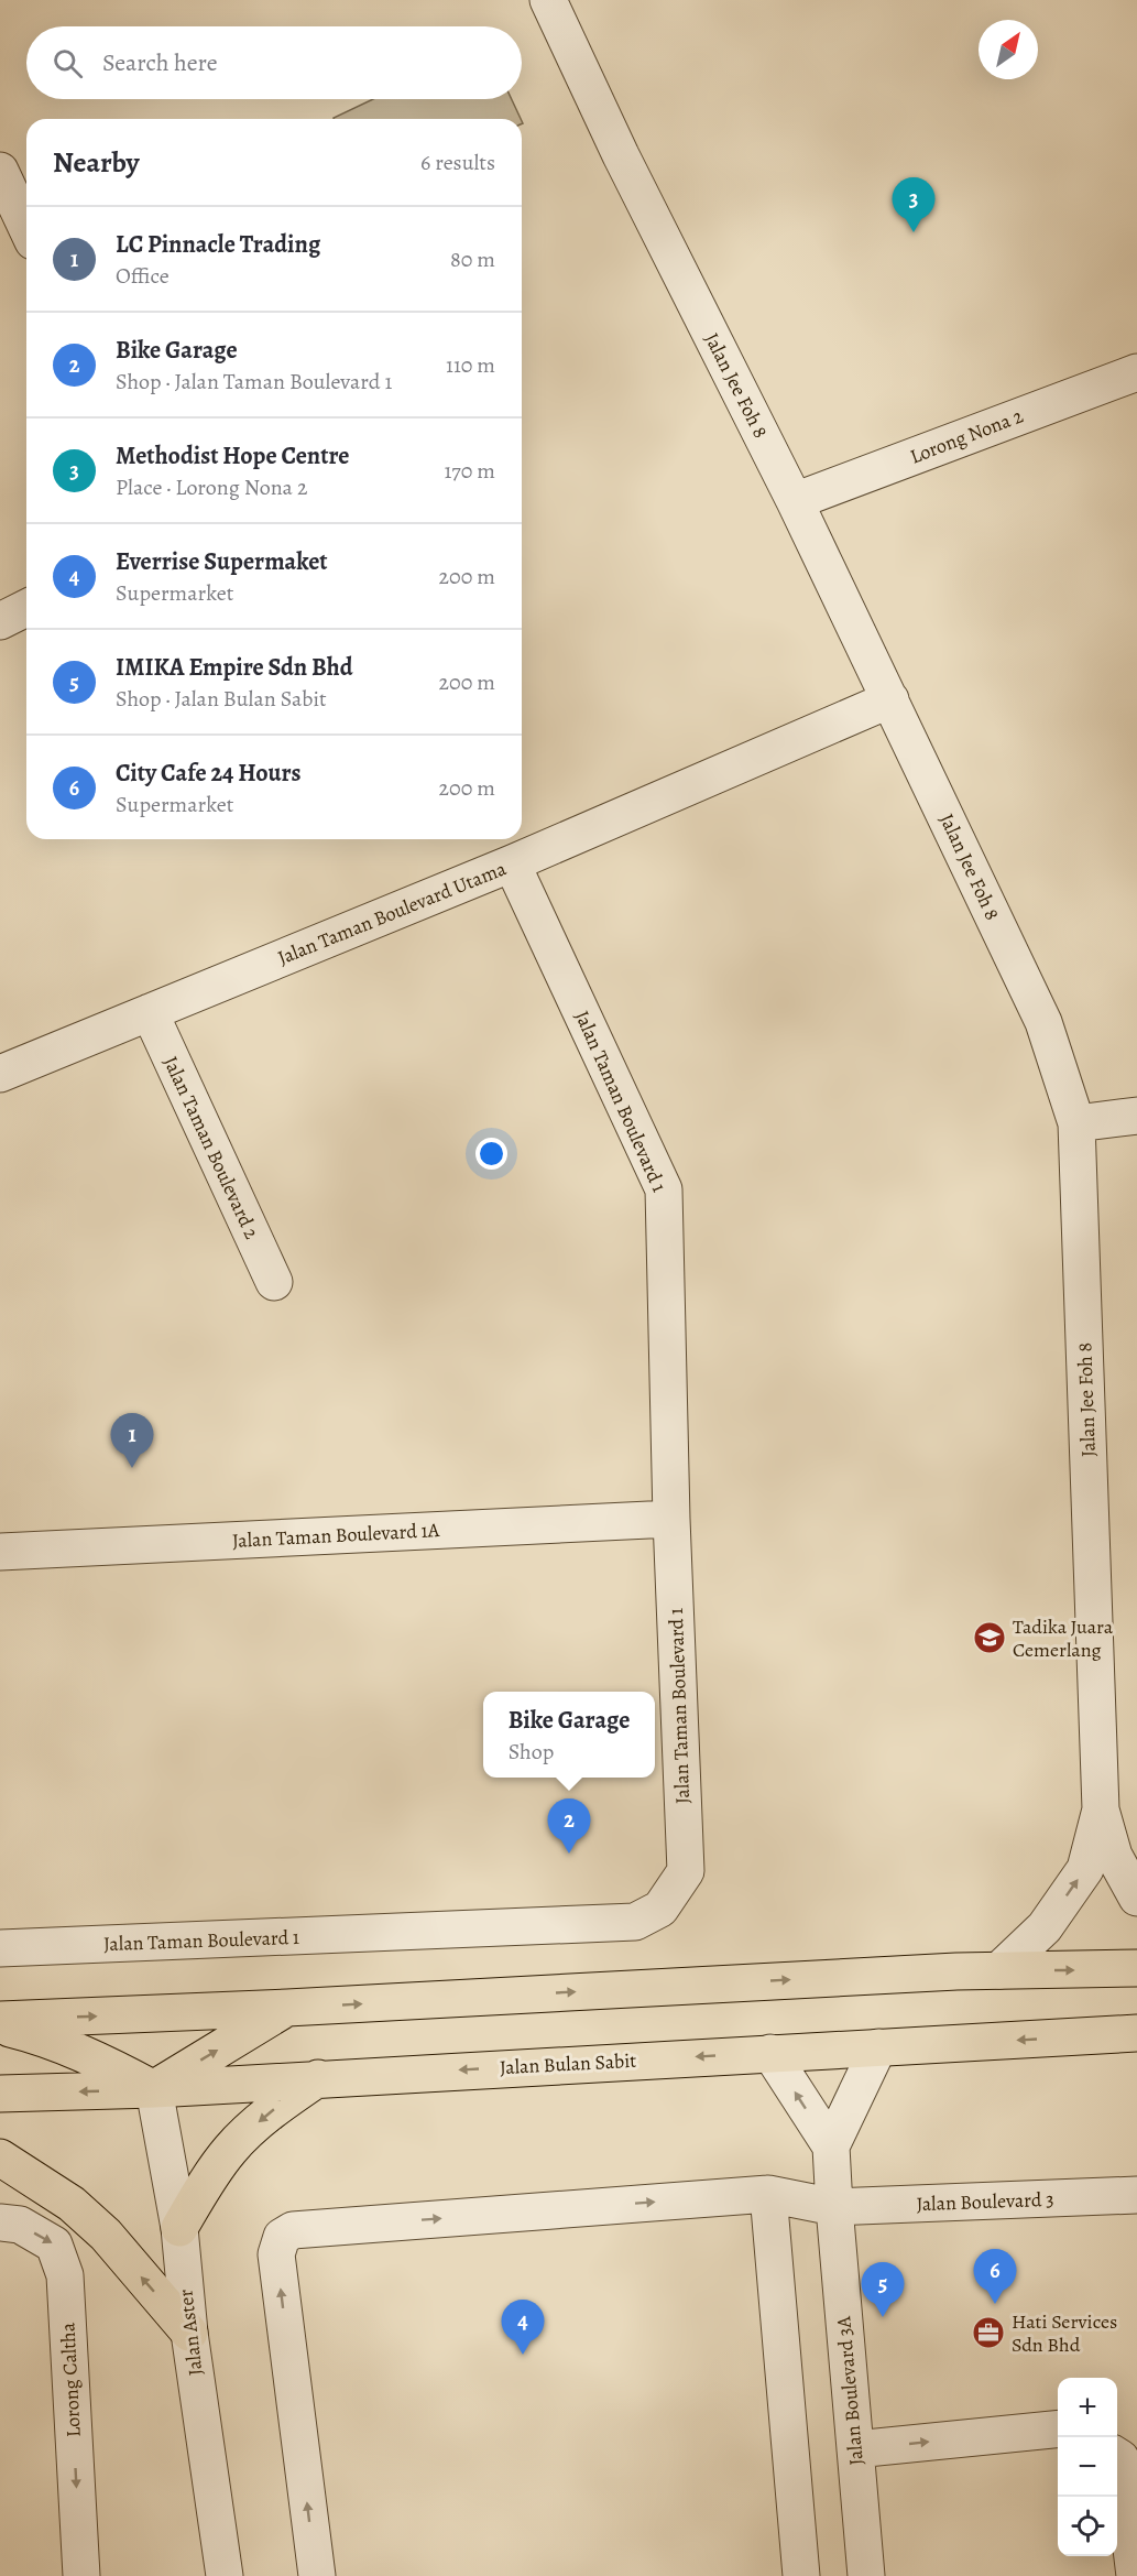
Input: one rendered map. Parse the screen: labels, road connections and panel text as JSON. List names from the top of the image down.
{
  "streets": {
    "main road": ["Jalan Bulan Sabit"],
    "street": [
      "Jalan Jee Foh 8",
      "Lorong Nona 2",
      "Jalan Taman Boulevard Utama",
      "Jalan Taman Boulevard 1",
      "Jalan Taman Boulevard 2",
      "Jalan Taman Boulevard 1A",
      "Jalan Boulevard 3",
      "Jalan Aster",
      "Lorong Caltha",
      "Jalan Boulevard 3A"
    ]
  },
  "crossings": [
    ["Jalan Jee Foh 8", "Lorong Nona 2"],
    ["Jalan Jee Foh 8", "Jalan Taman Boulevard Utama"],
    ["Jalan Taman Boulevard Utama", "Jalan Taman Boulevard 1"],
    ["Jalan Taman Boulevard Utama", "Jalan Taman Boulevard 2"],
    ["Jalan Taman Boulevard 1", "Jalan Taman Boulevard 1A"],
    ["Jalan Bulan Sabit", "Jalan Aster"],
    ["Jalan Boulevard 3", "Jalan Boulevard 3A"]
  ],
  "one_way": ["Lorong Caltha"],
  "places": {
    "school or university": ["Tadika Juara Cemerlang"],
    "office": ["Hati Services Sdn Bhd"]
  },
  "north": "top right",
  "page": {
    "search": "Search here",
    "heading": ["Nearby", "6 results"],
    "pins": [
      "3",
      "1",
      "2",
      "6",
      "5",
      "4"
    ],
    "list": [
      {
        "mark": "1",
        "name": "LC Pinnacle Trading",
        "note": "Office",
        "value": "80 m"
      },
      {
        "mark": "2",
        "name": "Bike Garage",
        "note": "Shop · Jalan Taman Boulevard 1",
        "value": "110 m"
      },
      {
        "mark": "3",
        "name": "Methodist Hope Centre",
        "note": "Place · Lorong Nona 2",
        "value": "170 m"
      },
      {
        "mark": "4",
        "name": "Everrise Supermaket",
        "note": "Supermarket",
        "value": "200 m"
      },
      {
        "mark": "5",
        "name": "IMIKA Empire Sdn Bhd",
        "note": "Shop · Jalan Bulan Sabit",
        "value": "200 m"
      },
      {
        "mark": "6",
        "name": "City Cafe 24 Hours",
        "note": "Supermarket",
        "value": "200 m"
      }
    ],
    "popup": ["Bike Garage", "Shop"],
    "map_buttons": ["+", "−"]
  }
}
